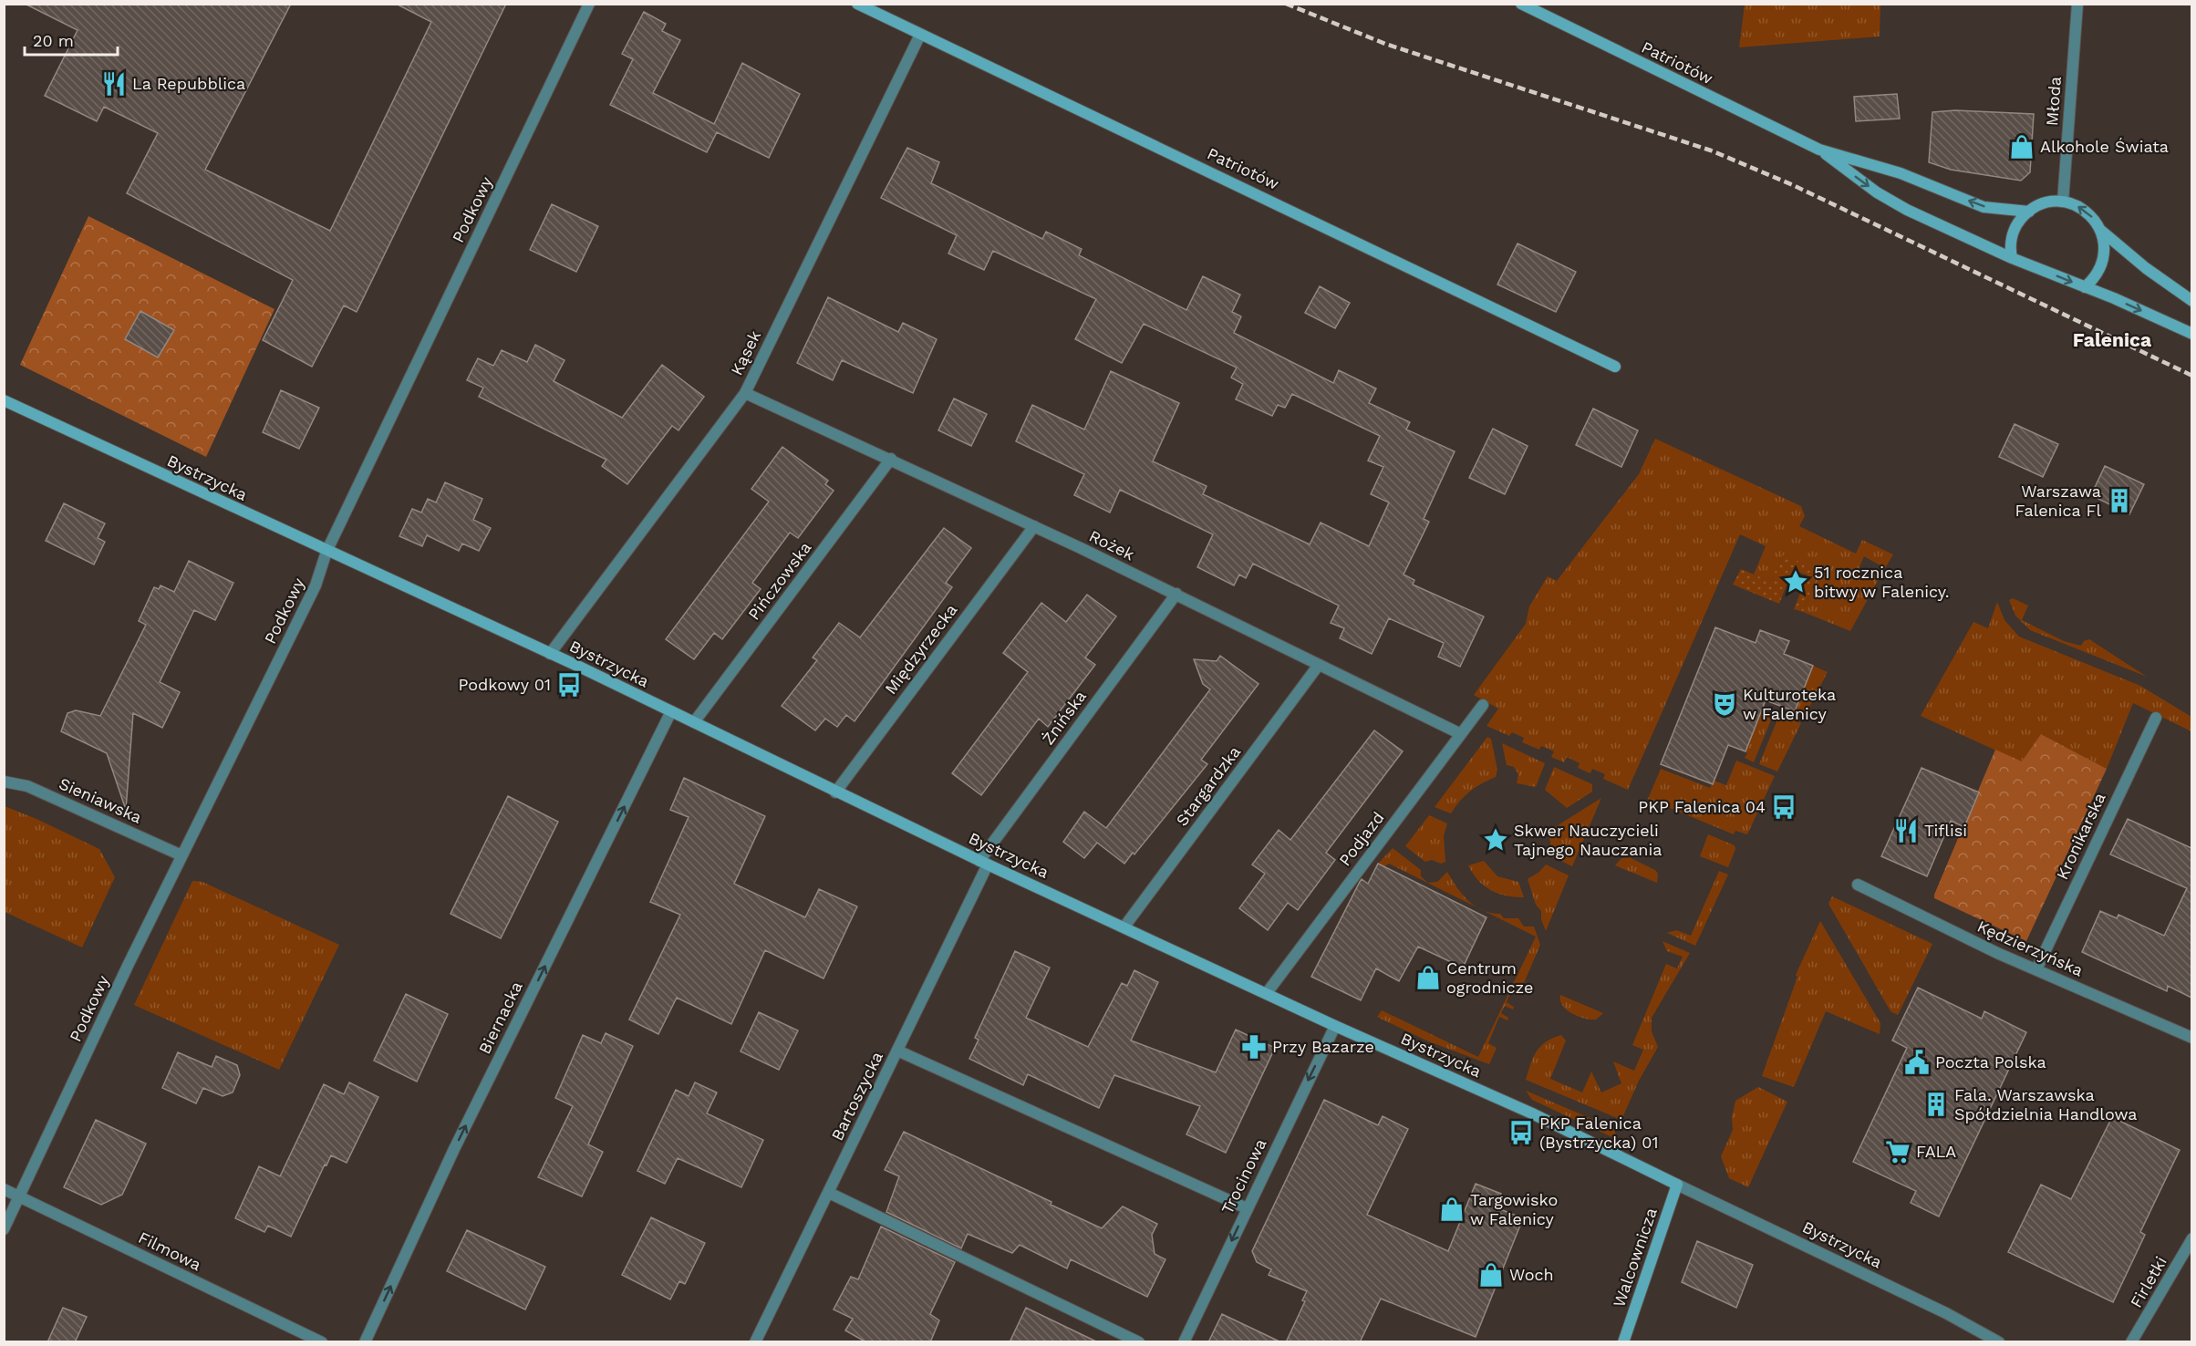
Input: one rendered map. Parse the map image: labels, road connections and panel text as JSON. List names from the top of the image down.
{
  "streets": {
    "main road": ["Patriotów", "Bystrzycka", "Walcownicza"],
    "street": [
      "Młoda",
      "Podkowy",
      "Kąsek",
      "Rożek",
      "Pińczowska",
      "Międzyrzecka",
      "Żnińska",
      "Stargardzka",
      "Sieniawska",
      "Kronikarska",
      "Podjazd",
      "Kędzierzyńska",
      "Biernacka",
      "Bartoszycka",
      "Trocinowa",
      "Filmowa",
      "Firletki"
    ]
  },
  "crossings": [
    ["Patriotów", "Młoda"],
    ["Patriotów", "Kąsek"],
    ["Podkowy", "Bystrzycka"],
    ["Podkowy", "Sieniawska"],
    ["Podkowy", "Filmowa"],
    ["Kąsek", "Bystrzycka"],
    ["Kąsek", "Rożek"],
    ["Bystrzycka", "Pińczowska"],
    ["Bystrzycka", "Międzyrzecka"],
    ["Bystrzycka", "Żnińska"],
    ["Bystrzycka", "Stargardzka"],
    ["Bystrzycka", "Podjazd"],
    ["Bystrzycka", "Biernacka"],
    ["Bystrzycka", "Bartoszycka"],
    ["Bystrzycka", "Trocinowa"],
    ["Bystrzycka", "Walcownicza"],
    ["Rożek", "Pińczowska"],
    ["Rożek", "Międzyrzecka"],
    ["Rożek", "Żnińska"],
    ["Rożek", "Stargardzka"],
    ["Rożek", "Podjazd"],
    ["Żnińska", "Bartoszycka"],
    ["Kronikarska", "Kędzierzyńska"]
  ],
  "one_way": ["Biernacka", "Trocinowa"],
  "districts": ["Falenica"],
  "places": {
    "restaurant": ["La Repubblica", "Tiflisi"],
    "shop": [
      "Alkohole Świata",
      "Centrum ogrodnicze",
      "Targowisko w Falenicy",
      "Woch"
    ],
    "building": ["Warszawa Falenica Fl", "Fala. Warszawska Spółdzielnia Handlowa"],
    "place": ["51 rocznica bitwy w Falenicy.", "Skwer Nauczycieli Tajnego Nauczania"],
    "bus stop": ["Podkowy 01", "PKP Falenica 04", "PKP Falenica (Bystrzycka) 01"],
    "theatre": ["Kulturoteka w Falenicy"],
    "pharmacy": ["Przy Bazarze"],
    "public building": ["Poczta Polska"],
    "supermarket": ["FALA"]
  },
  "scale_bar": "20 m"
}
